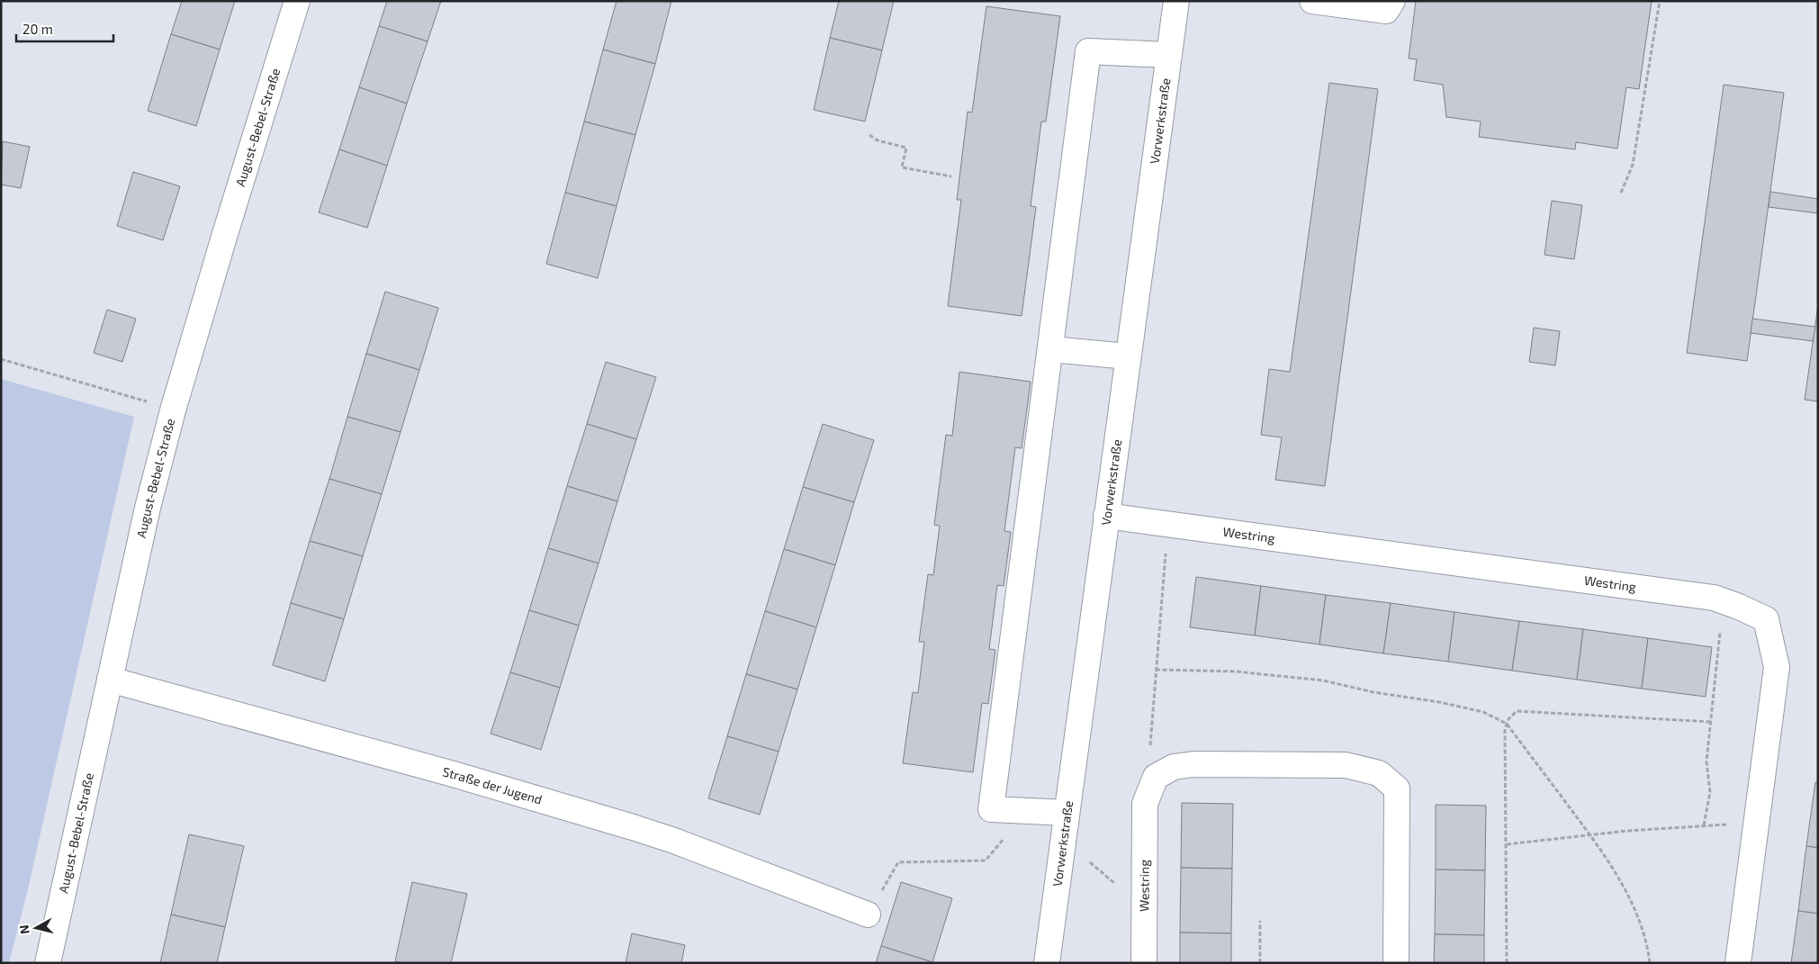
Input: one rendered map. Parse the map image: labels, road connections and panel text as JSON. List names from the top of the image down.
{
  "streets": {
    "street": [
      "Vorwerkstraße",
      "August-Bebel-Straße",
      "Westring",
      "Straße der Jugend"
    ]
  },
  "crossings": [
    ["Vorwerkstraße", "Westring"],
    ["August-Bebel-Straße", "Straße der Jugend"]
  ],
  "scale_bar": "20 m",
  "north": "left"
}
